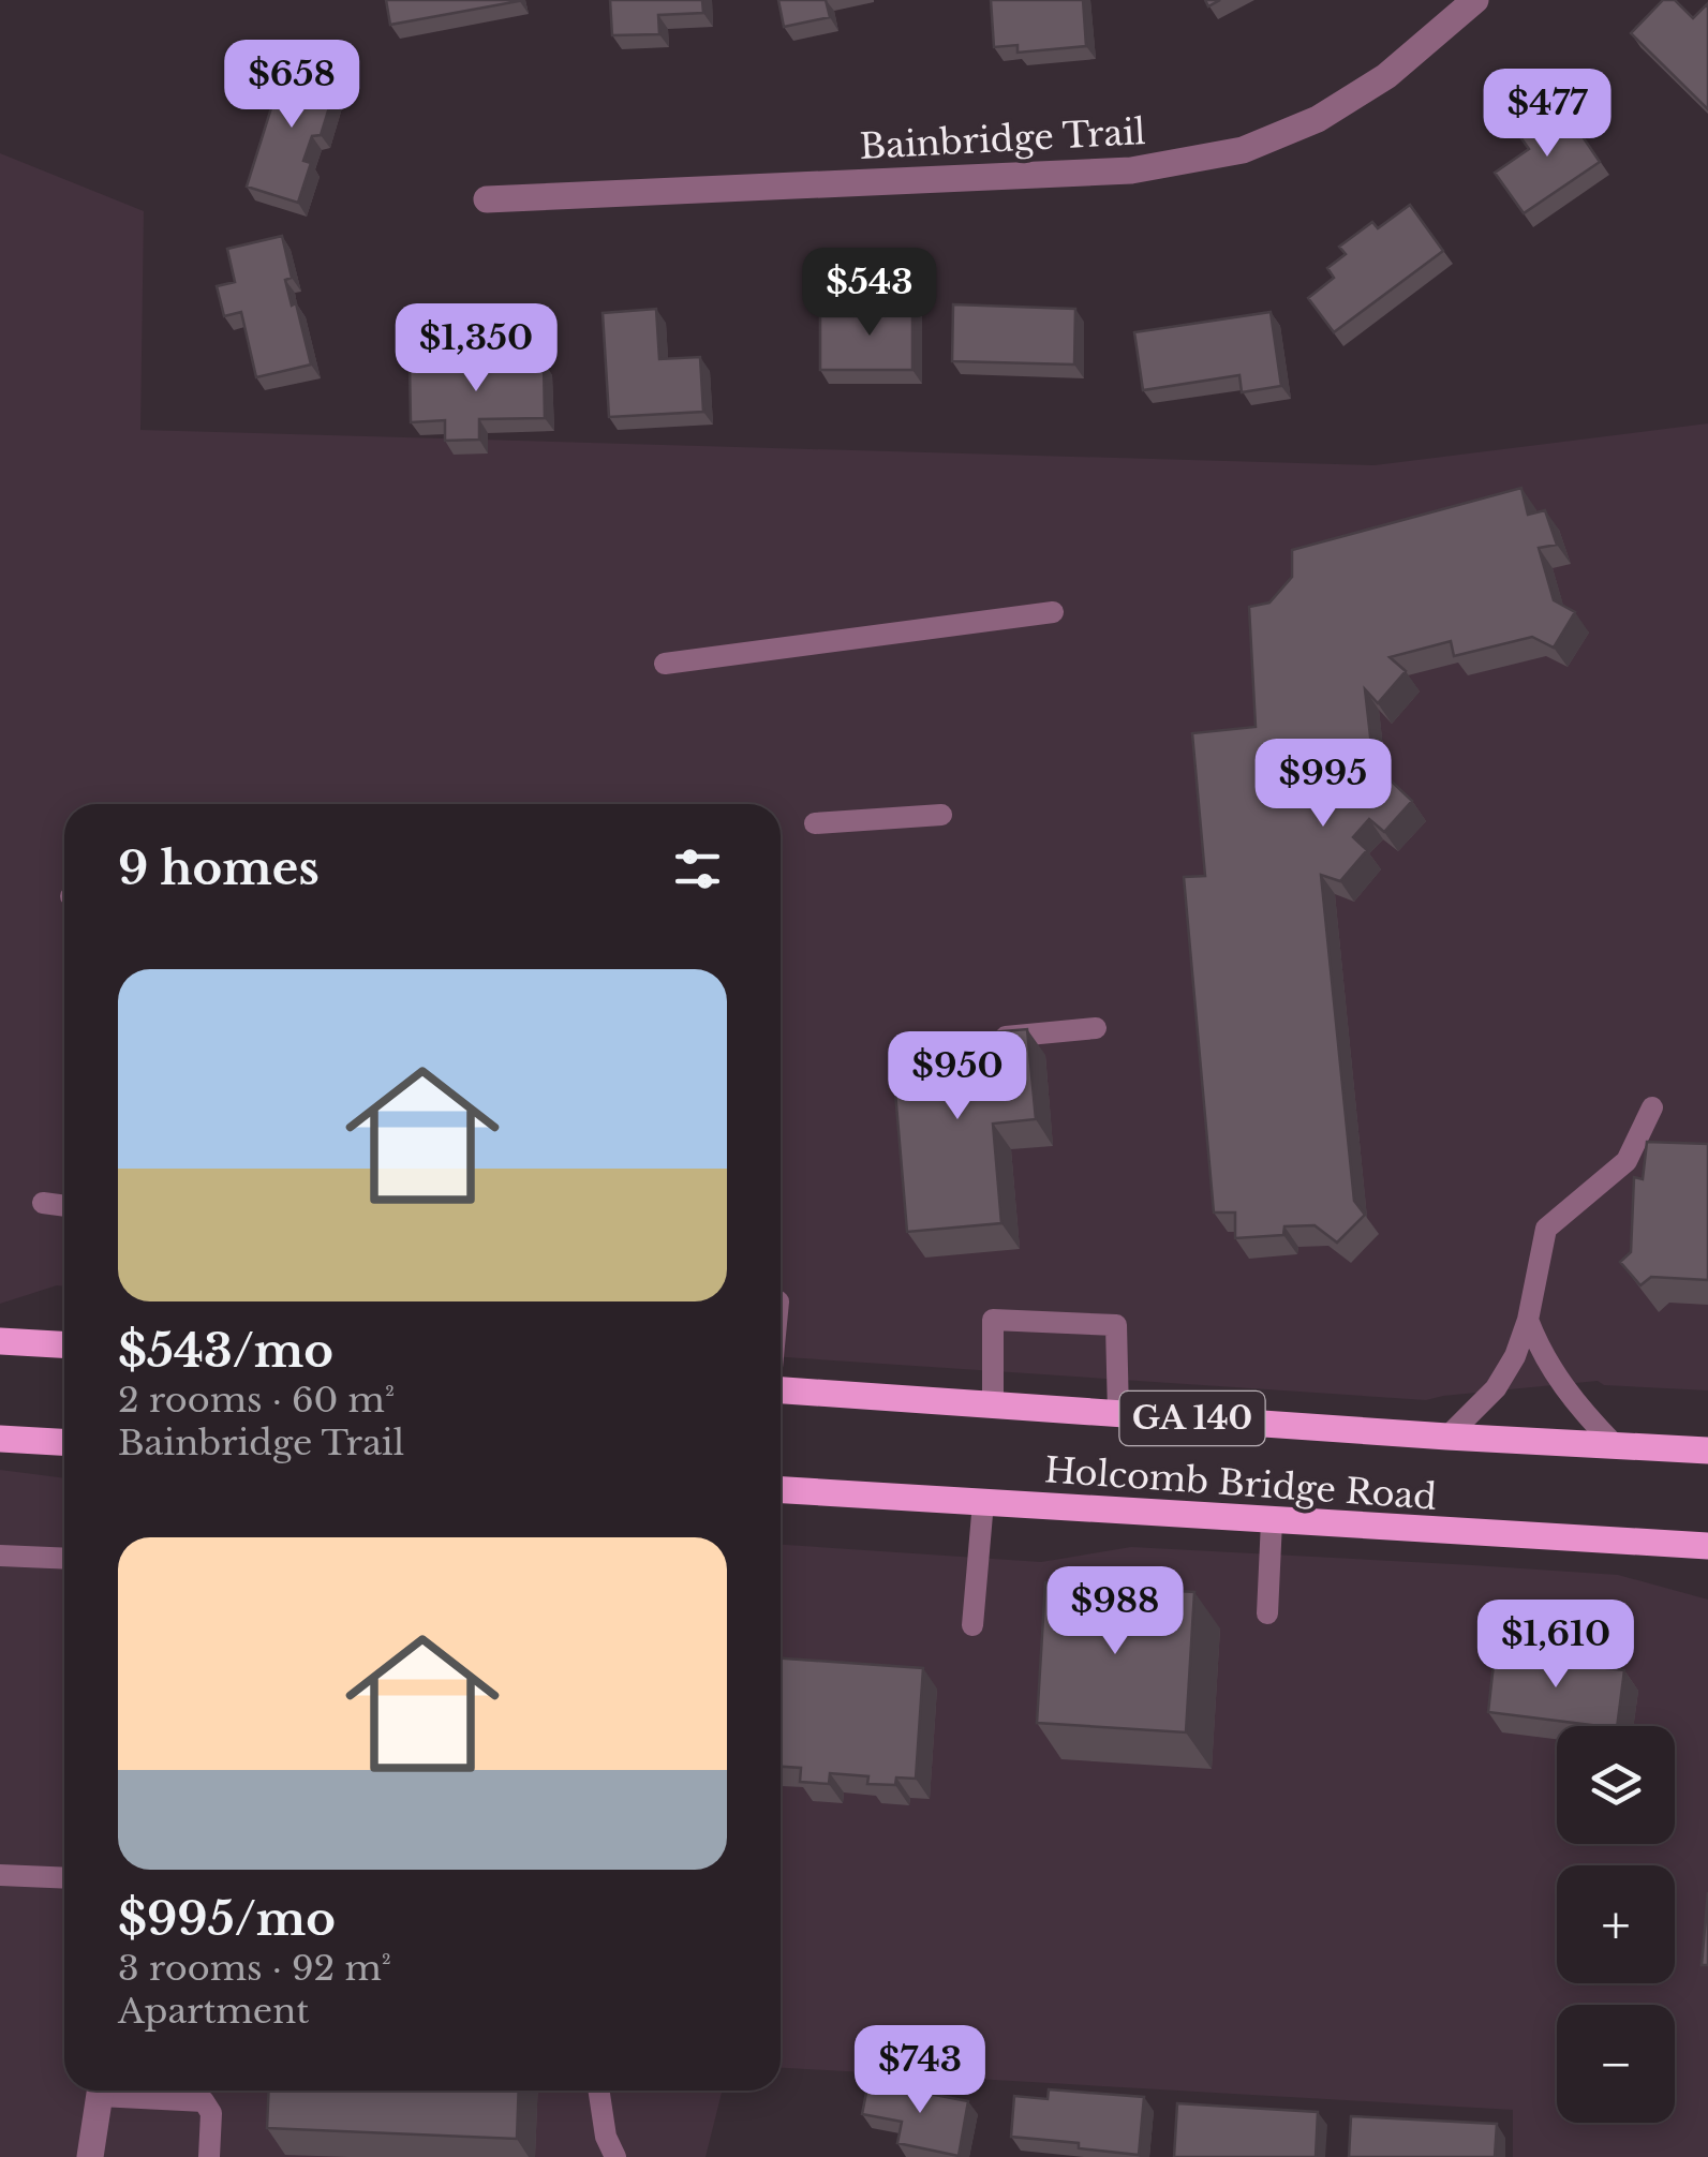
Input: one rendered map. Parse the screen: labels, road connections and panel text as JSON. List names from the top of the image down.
{
  "streets": {
    "main road": ["GA 140", "Holcomb Bridge Road"],
    "street": ["Bainbridge Trail"]
  },
  "page": {
    "price": [
      "$658",
      "$477",
      "$543",
      "$1,350",
      "$995",
      "$950",
      "$988",
      "$1,610",
      "$743"
    ],
    "heading": "9 homes",
    "list": [
      {
        "name": "$543/mo",
        "note": "2 rooms · 60 m² · Bainbridge Trail"
      },
      {
        "name": "$995/mo",
        "note": "3 rooms · 92 m² · Apartment"
      }
    ],
    "map_buttons": ["+", "−"]
  }
}
